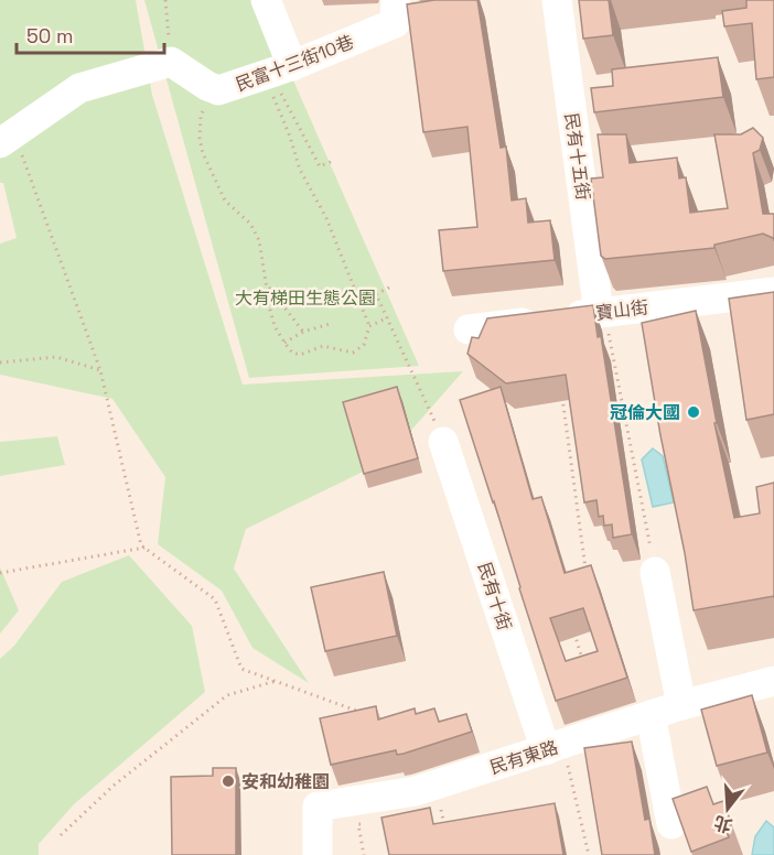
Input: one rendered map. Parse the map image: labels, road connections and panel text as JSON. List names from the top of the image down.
{
  "streets": {
    "street": [
      "民富十三街10巷",
      "民有十五街",
      "寶山街",
      "民有十街",
      "民有東路"
    ]
  },
  "crossings": [
    ["民有十五街", "寶山街"],
    ["民有十街", "民有東路"]
  ],
  "parks": ["大有梯田生態公園"],
  "places": ["冠倫大國", "安和幼稚園"],
  "scale_bar": "50 m",
  "north": "bottom"
}
